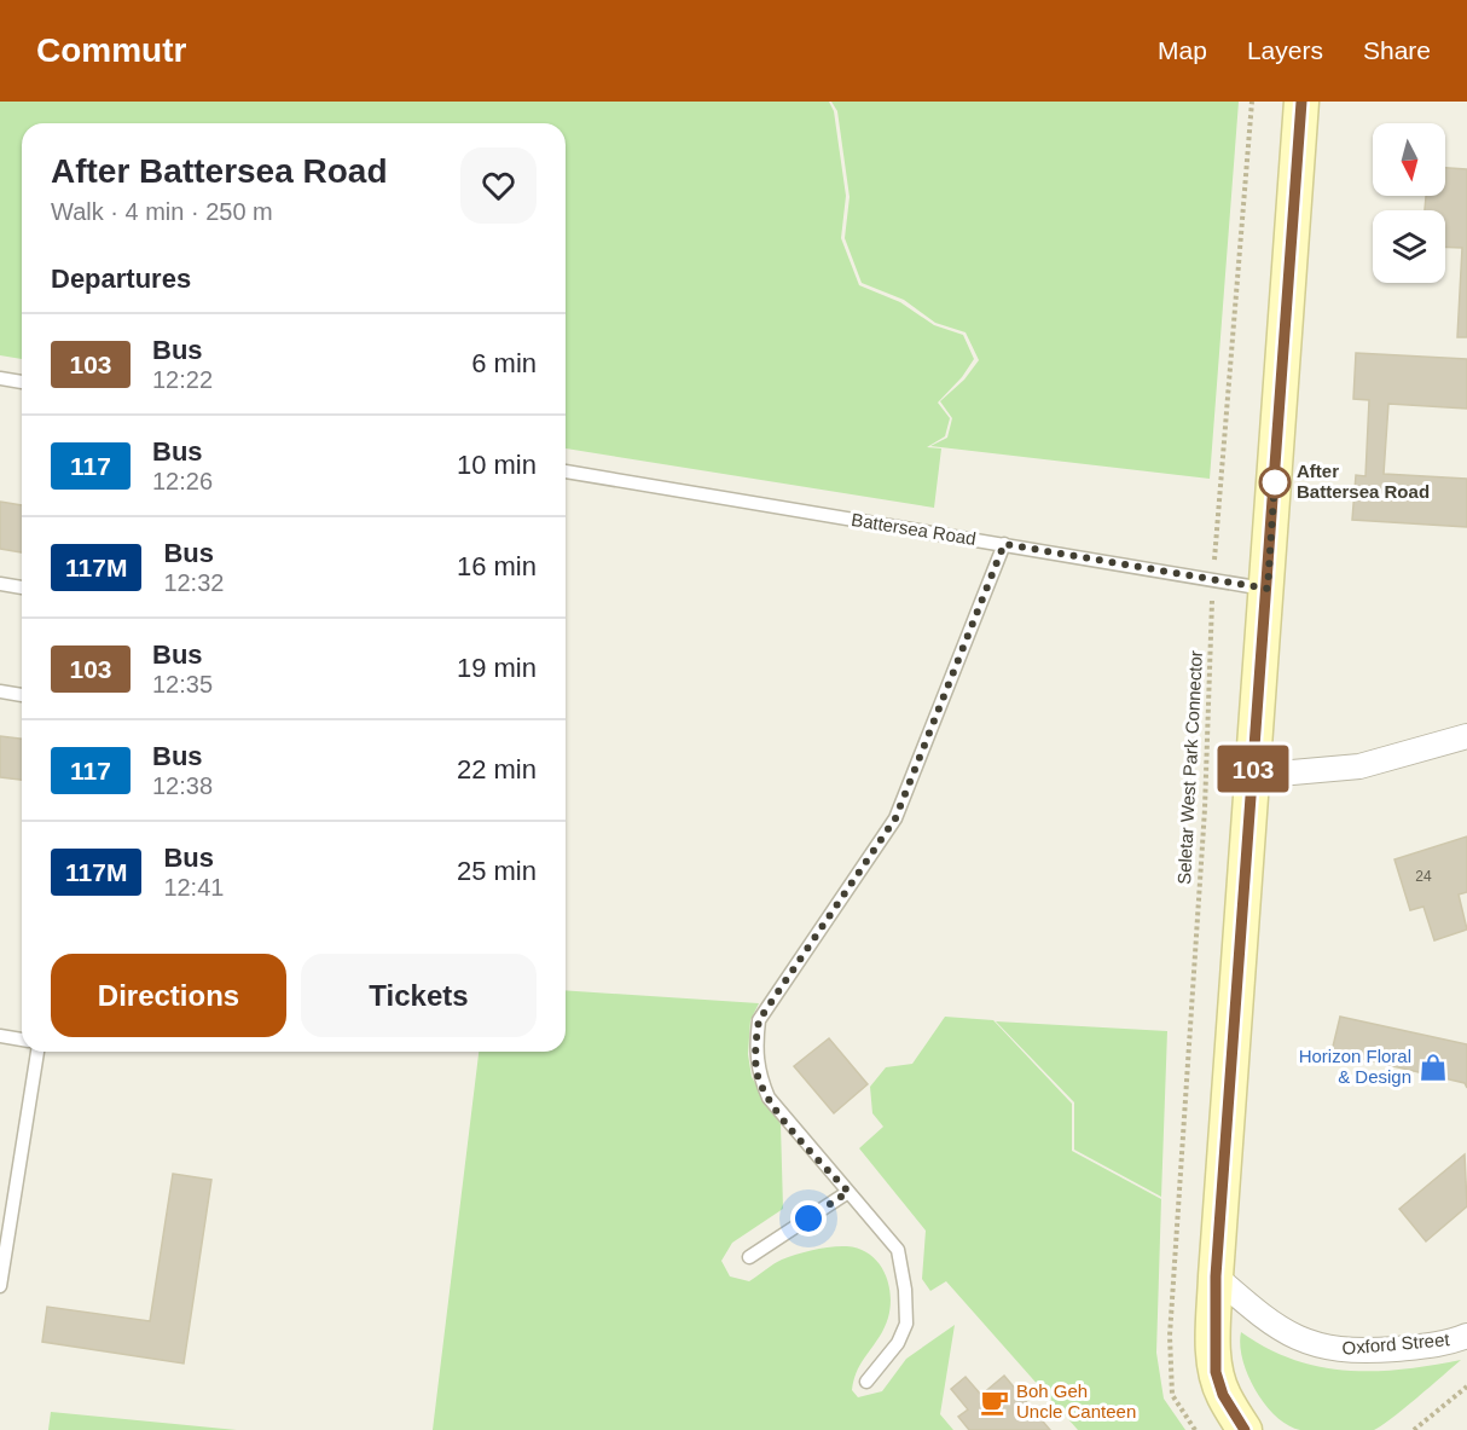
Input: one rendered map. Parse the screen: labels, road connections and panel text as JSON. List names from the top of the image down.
{
  "streets": {
    "street": ["Oxford Street"],
    "lane": ["Battersea Road"],
    "path": ["Seletar West Park Connector"]
  },
  "crossings": [
    ["Battersea Road", "Seletar West Park Connector"]
  ],
  "places": {
    "other": ["After Battersea Road"],
    "shop": ["Horizon Floral & Design"],
    "cafe": ["Boh Geh Uncle Canteen"]
  },
  "lines": ["bus line 103"],
  "house_numbers": ["24"],
  "north": "bottom",
  "page": {
    "header": "Commutr",
    "nav": ["Map", "Layers", "Share"],
    "on_map": "103",
    "heading": [
      ["After Battersea Road", "Walk · 4 min · 250 m"],
      "Departures"
    ],
    "list": [
      {
        "mark": "103",
        "name": "Bus",
        "note": "12:22",
        "value": "6 min"
      },
      {
        "mark": "117",
        "name": "Bus",
        "note": "12:26",
        "value": "10 min"
      },
      {
        "mark": "117M",
        "name": "Bus",
        "note": "12:32",
        "value": "16 min"
      },
      {
        "mark": "103",
        "name": "Bus",
        "note": "12:35",
        "value": "19 min"
      },
      {
        "mark": "117",
        "name": "Bus",
        "note": "12:38",
        "value": "22 min"
      },
      {
        "mark": "117M",
        "name": "Bus",
        "note": "12:41",
        "value": "25 min"
      }
    ],
    "buttons": ["Directions", "Tickets"]
  }
}
